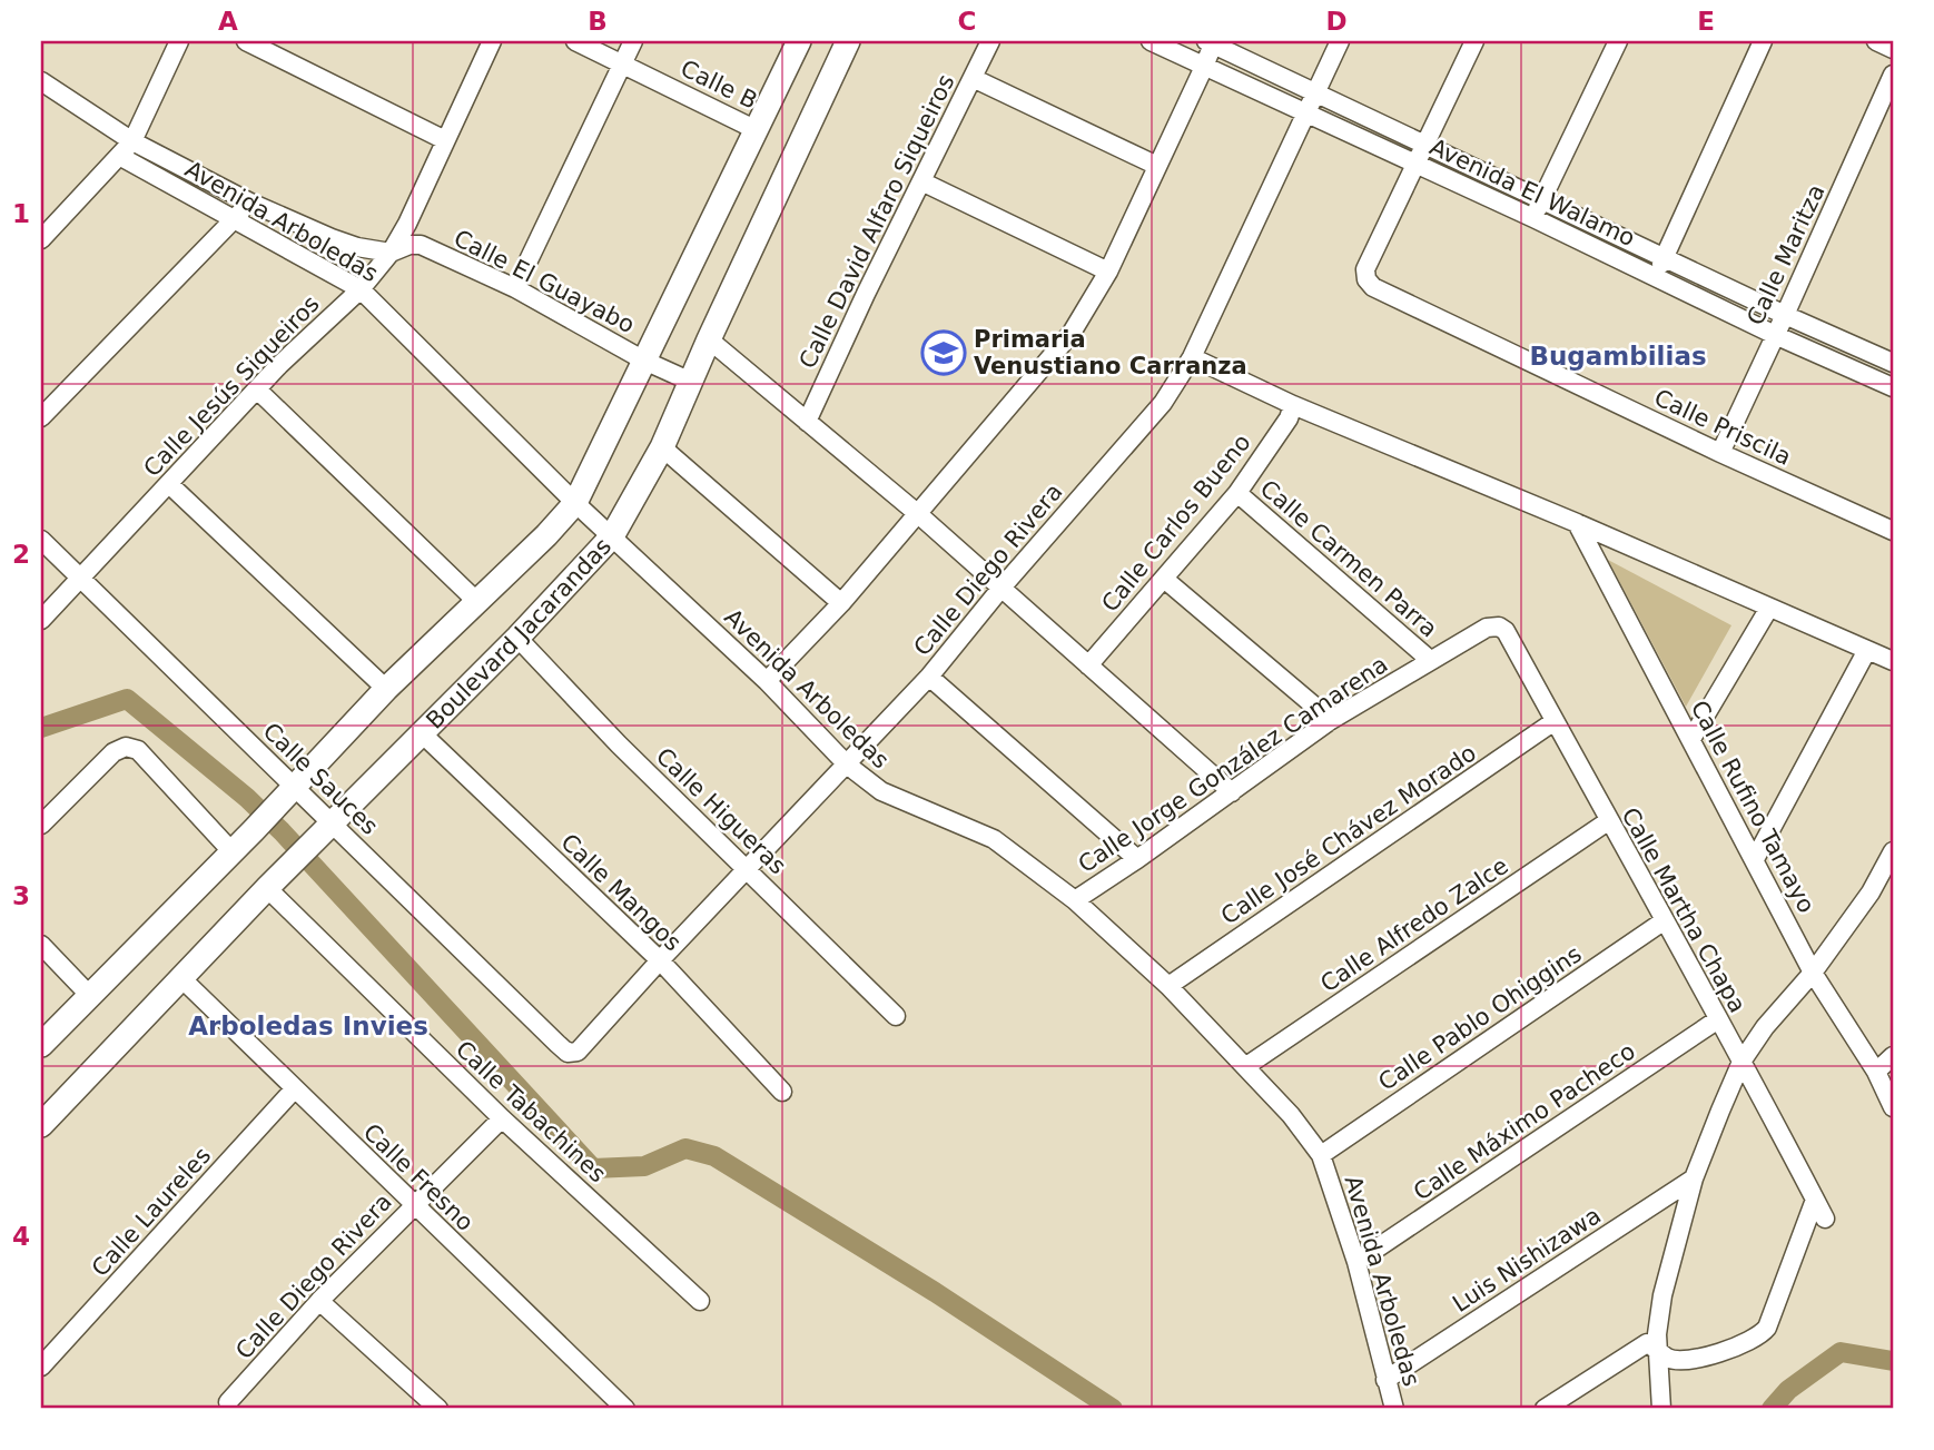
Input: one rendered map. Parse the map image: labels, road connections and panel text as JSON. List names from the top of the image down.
{
  "streets": {
    "main road": ["Boulevard Jacarandas"],
    "street": [
      "Calle B",
      "Avenida El Walamo",
      "Avenida Arboledas",
      "Calle David Alfaro Siqueiros",
      "Calle Maritza",
      "Calle El Guayabo",
      "Calle Jesús Siqueiros",
      "Calle Priscila",
      "Calle Carlos Bueno",
      "Calle Carmen Parra",
      "Calle Diego Rivera",
      "Calle Jorge González Camarena",
      "Calle Sauces",
      "Calle Rufino Tamayo",
      "Calle Higueras",
      "Calle José Chávez Morado",
      "Calle Mangos",
      "Calle Martha Chapa",
      "Calle Alfredo Zalce",
      "Calle Pablo Ohiggins",
      "Calle Tabachines",
      "Calle Máximo Pacheco",
      "Calle Fresno",
      "Calle Laureles",
      "Luis Nishizawa"
    ]
  },
  "crossings": [
    ["Calle B", "Boulevard Jacarandas"],
    ["Avenida El Walamo", "Calle Maritza"],
    ["Avenida El Walamo", "Calle Priscila"],
    ["Avenida El Walamo", "Calle Diego Rivera"],
    ["Avenida Arboledas", "Calle Jesús Siqueiros"],
    ["Avenida Arboledas", "Calle Diego Rivera"],
    ["Avenida Arboledas", "Boulevard Jacarandas"],
    ["Avenida Arboledas", "Calle Jorge González Camarena"],
    ["Avenida Arboledas", "Calle José Chávez Morado"],
    ["Avenida Arboledas", "Calle Alfredo Zalce"],
    ["Avenida Arboledas", "Calle Pablo Ohiggins"],
    ["Avenida Arboledas", "Calle Máximo Pacheco"],
    ["Avenida Arboledas", "Luis Nishizawa"],
    ["Calle Maritza", "Calle Priscila"],
    ["Calle El Guayabo", "Calle Jesús Siqueiros"],
    ["Calle El Guayabo", "Boulevard Jacarandas"],
    ["Calle Jesús Siqueiros", "Calle Sauces"],
    ["Calle Carlos Bueno", "Calle Carmen Parra"],
    ["Calle Carmen Parra", "Calle Jorge González Camarena"],
    ["Calle Diego Rivera", "Calle Sauces"],
    ["Calle Diego Rivera", "Calle Higueras"],
    ["Calle Diego Rivera", "Calle Mangos"],
    ["Calle Diego Rivera", "Calle Tabachines"],
    ["Calle Diego Rivera", "Calle Fresno"],
    ["Boulevard Jacarandas", "Calle Sauces"],
    ["Boulevard Jacarandas", "Calle Higueras"],
    ["Boulevard Jacarandas", "Calle Mangos"],
    ["Boulevard Jacarandas", "Calle Tabachines"],
    ["Boulevard Jacarandas", "Calle Fresno"],
    ["Calle Jorge González Camarena", "Calle Martha Chapa"],
    ["Calle José Chávez Morado", "Calle Martha Chapa"],
    ["Calle Martha Chapa", "Calle Alfredo Zalce"],
    ["Calle Martha Chapa", "Calle Pablo Ohiggins"],
    ["Calle Martha Chapa", "Calle Máximo Pacheco"],
    ["Calle Fresno", "Calle Laureles"]
  ],
  "districts": ["Bugambilias", "Arboledas Invies"],
  "places": {
    "school or university": ["Primaria Venustiano Carranza"]
  },
  "grid": {
    "columns": [
      "A",
      "B",
      "C",
      "D",
      "E"
    ],
    "rows": [
      "1",
      "2",
      "3",
      "4"
    ]
  }
}
